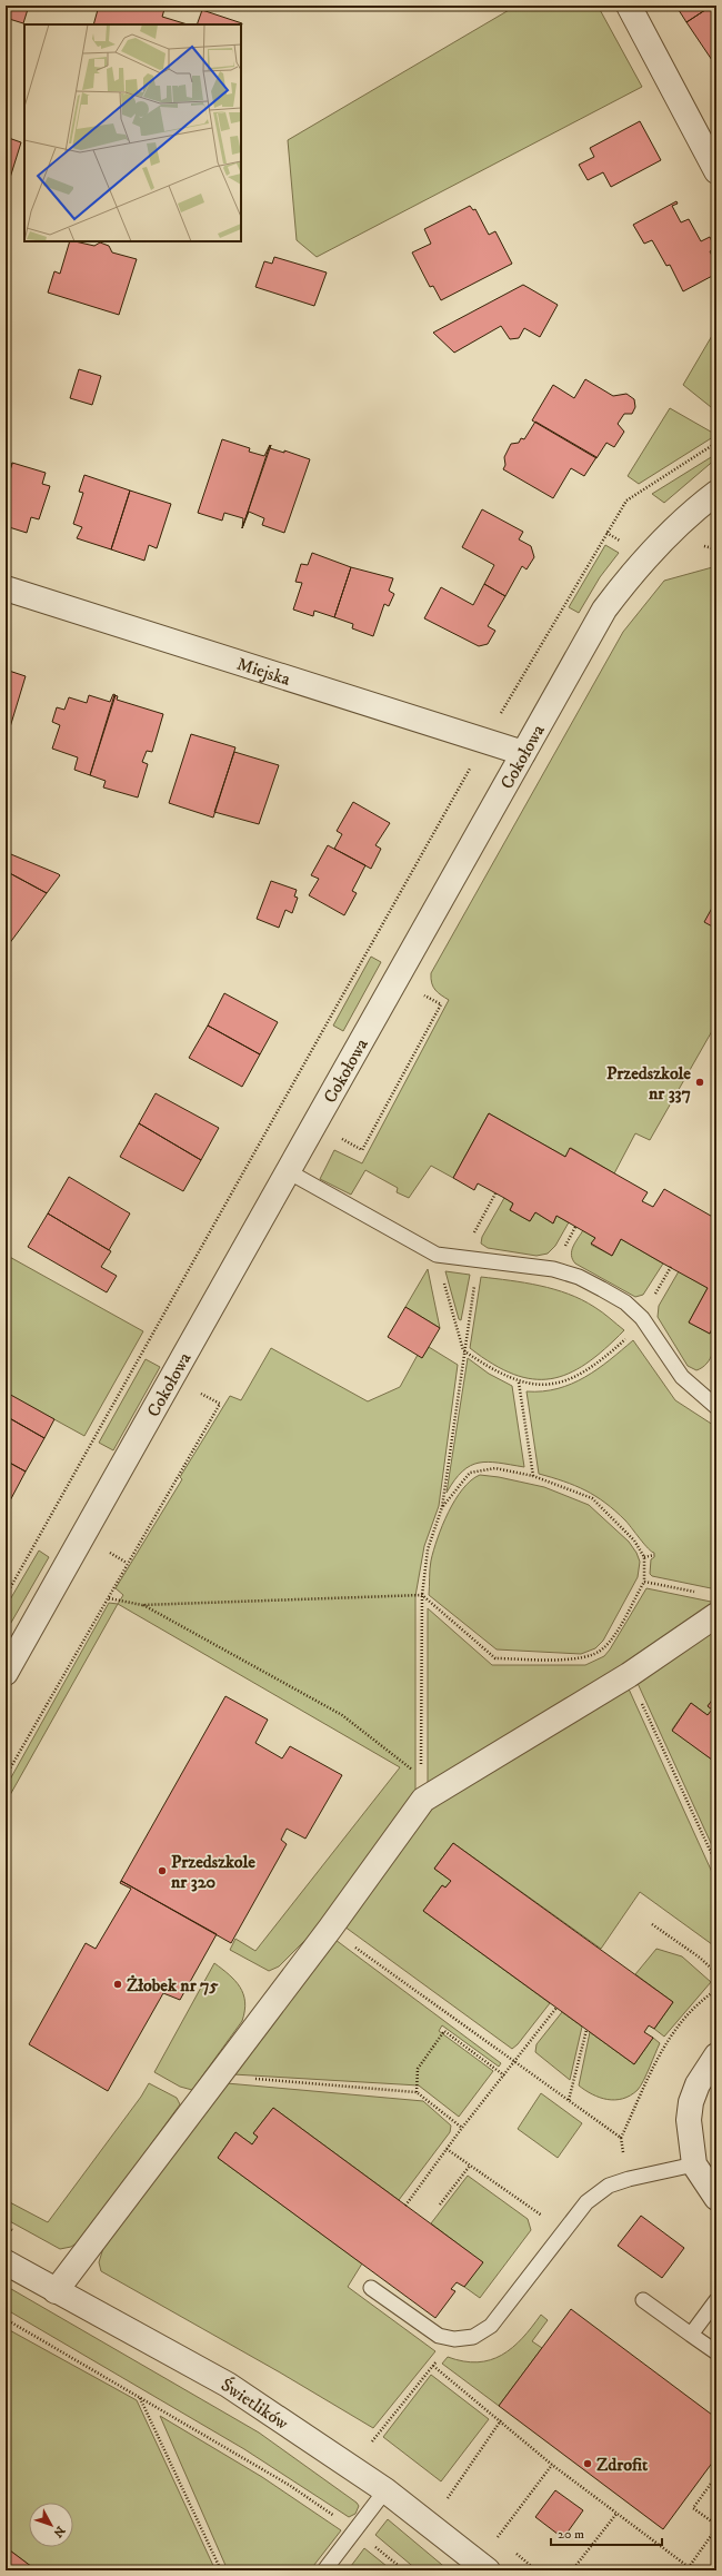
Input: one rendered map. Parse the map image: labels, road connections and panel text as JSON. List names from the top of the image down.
{
  "streets": {
    "street": ["Miejska", "Cokołowa", "Świetlików"]
  },
  "crossings": [
    ["Miejska", "Cokołowa"]
  ],
  "places": [
    "Przedszkole nr 337",
    "Przedszkole nr 320",
    "Żłobek nr 75",
    "Zdrofit"
  ],
  "scale_bar": "20 m",
  "north": "bottom right"
}
